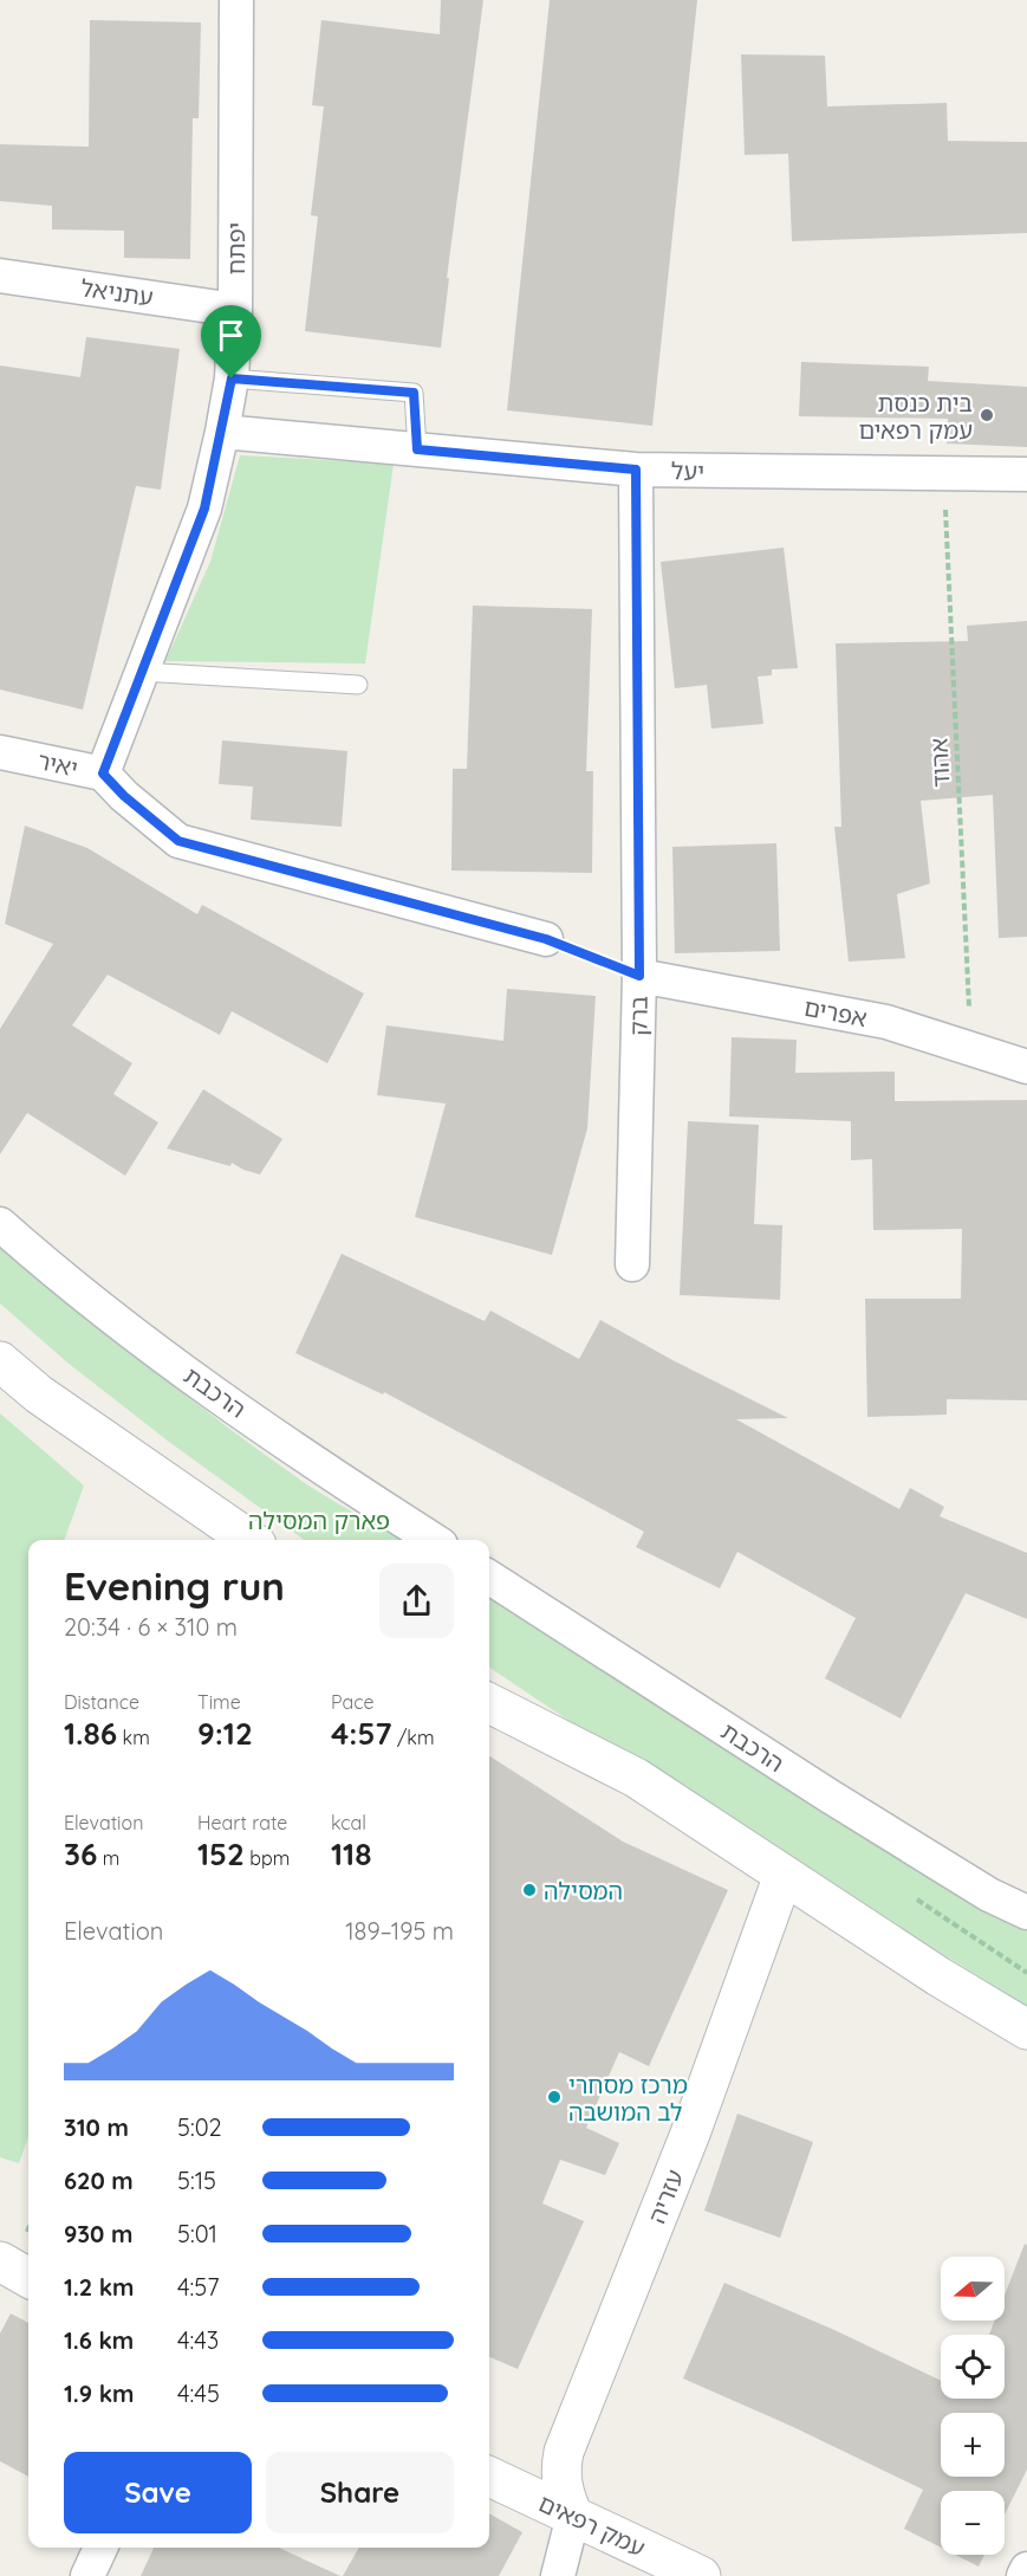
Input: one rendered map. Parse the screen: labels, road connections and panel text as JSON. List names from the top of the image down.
{
  "streets": {
    "street": [
      "יפתח",
      "עתניאל",
      "יעל",
      "יאיר",
      "אפרים",
      "ברק",
      "הרכבת",
      "עזריה",
      "עמק רפאים"
    ],
    "path": ["אהוד"]
  },
  "crossings": [
    ["יפתח", "עתניאל"],
    ["יפתח", "יעל"],
    ["יפתח", "יאיר"],
    ["יעל", "אהוד"],
    ["יעל", "ברק"],
    ["אהוד", "אפרים"],
    ["אפרים", "ברק"],
    ["עזריה", "עמק רפאים"]
  ],
  "parks": ["פארק המסילה"],
  "places": ["בית כנסת עמק רפאים", "המסילה", "מרכז מסחרי לב המושבה"],
  "north": "left",
  "page": {
    "heading": ["Evening run", "20:34 · 6 × 310 m"],
    "stats": [
      ["Distance", "1.86 km"],
      ["Time", "9:12"],
      ["Pace", "4:57 /km"],
      ["Elevation", "36 m"],
      ["Heart rate", "152 bpm"],
      ["kcal", "118"]
    ],
    "chart": ["Elevation", "189–195 m"],
    "list": [
      {
        "name": "310 m",
        "note": "5:02"
      },
      {
        "name": "620 m",
        "note": "5:15"
      },
      {
        "name": "930 m",
        "note": "5:01"
      },
      {
        "name": "1.2 km",
        "note": "4:57"
      },
      {
        "name": "1.6 km",
        "note": "4:43"
      },
      {
        "name": "1.9 km",
        "note": "4:45"
      }
    ],
    "map_buttons": ["+", "−"],
    "buttons": ["Save", "Share"]
  }
}
